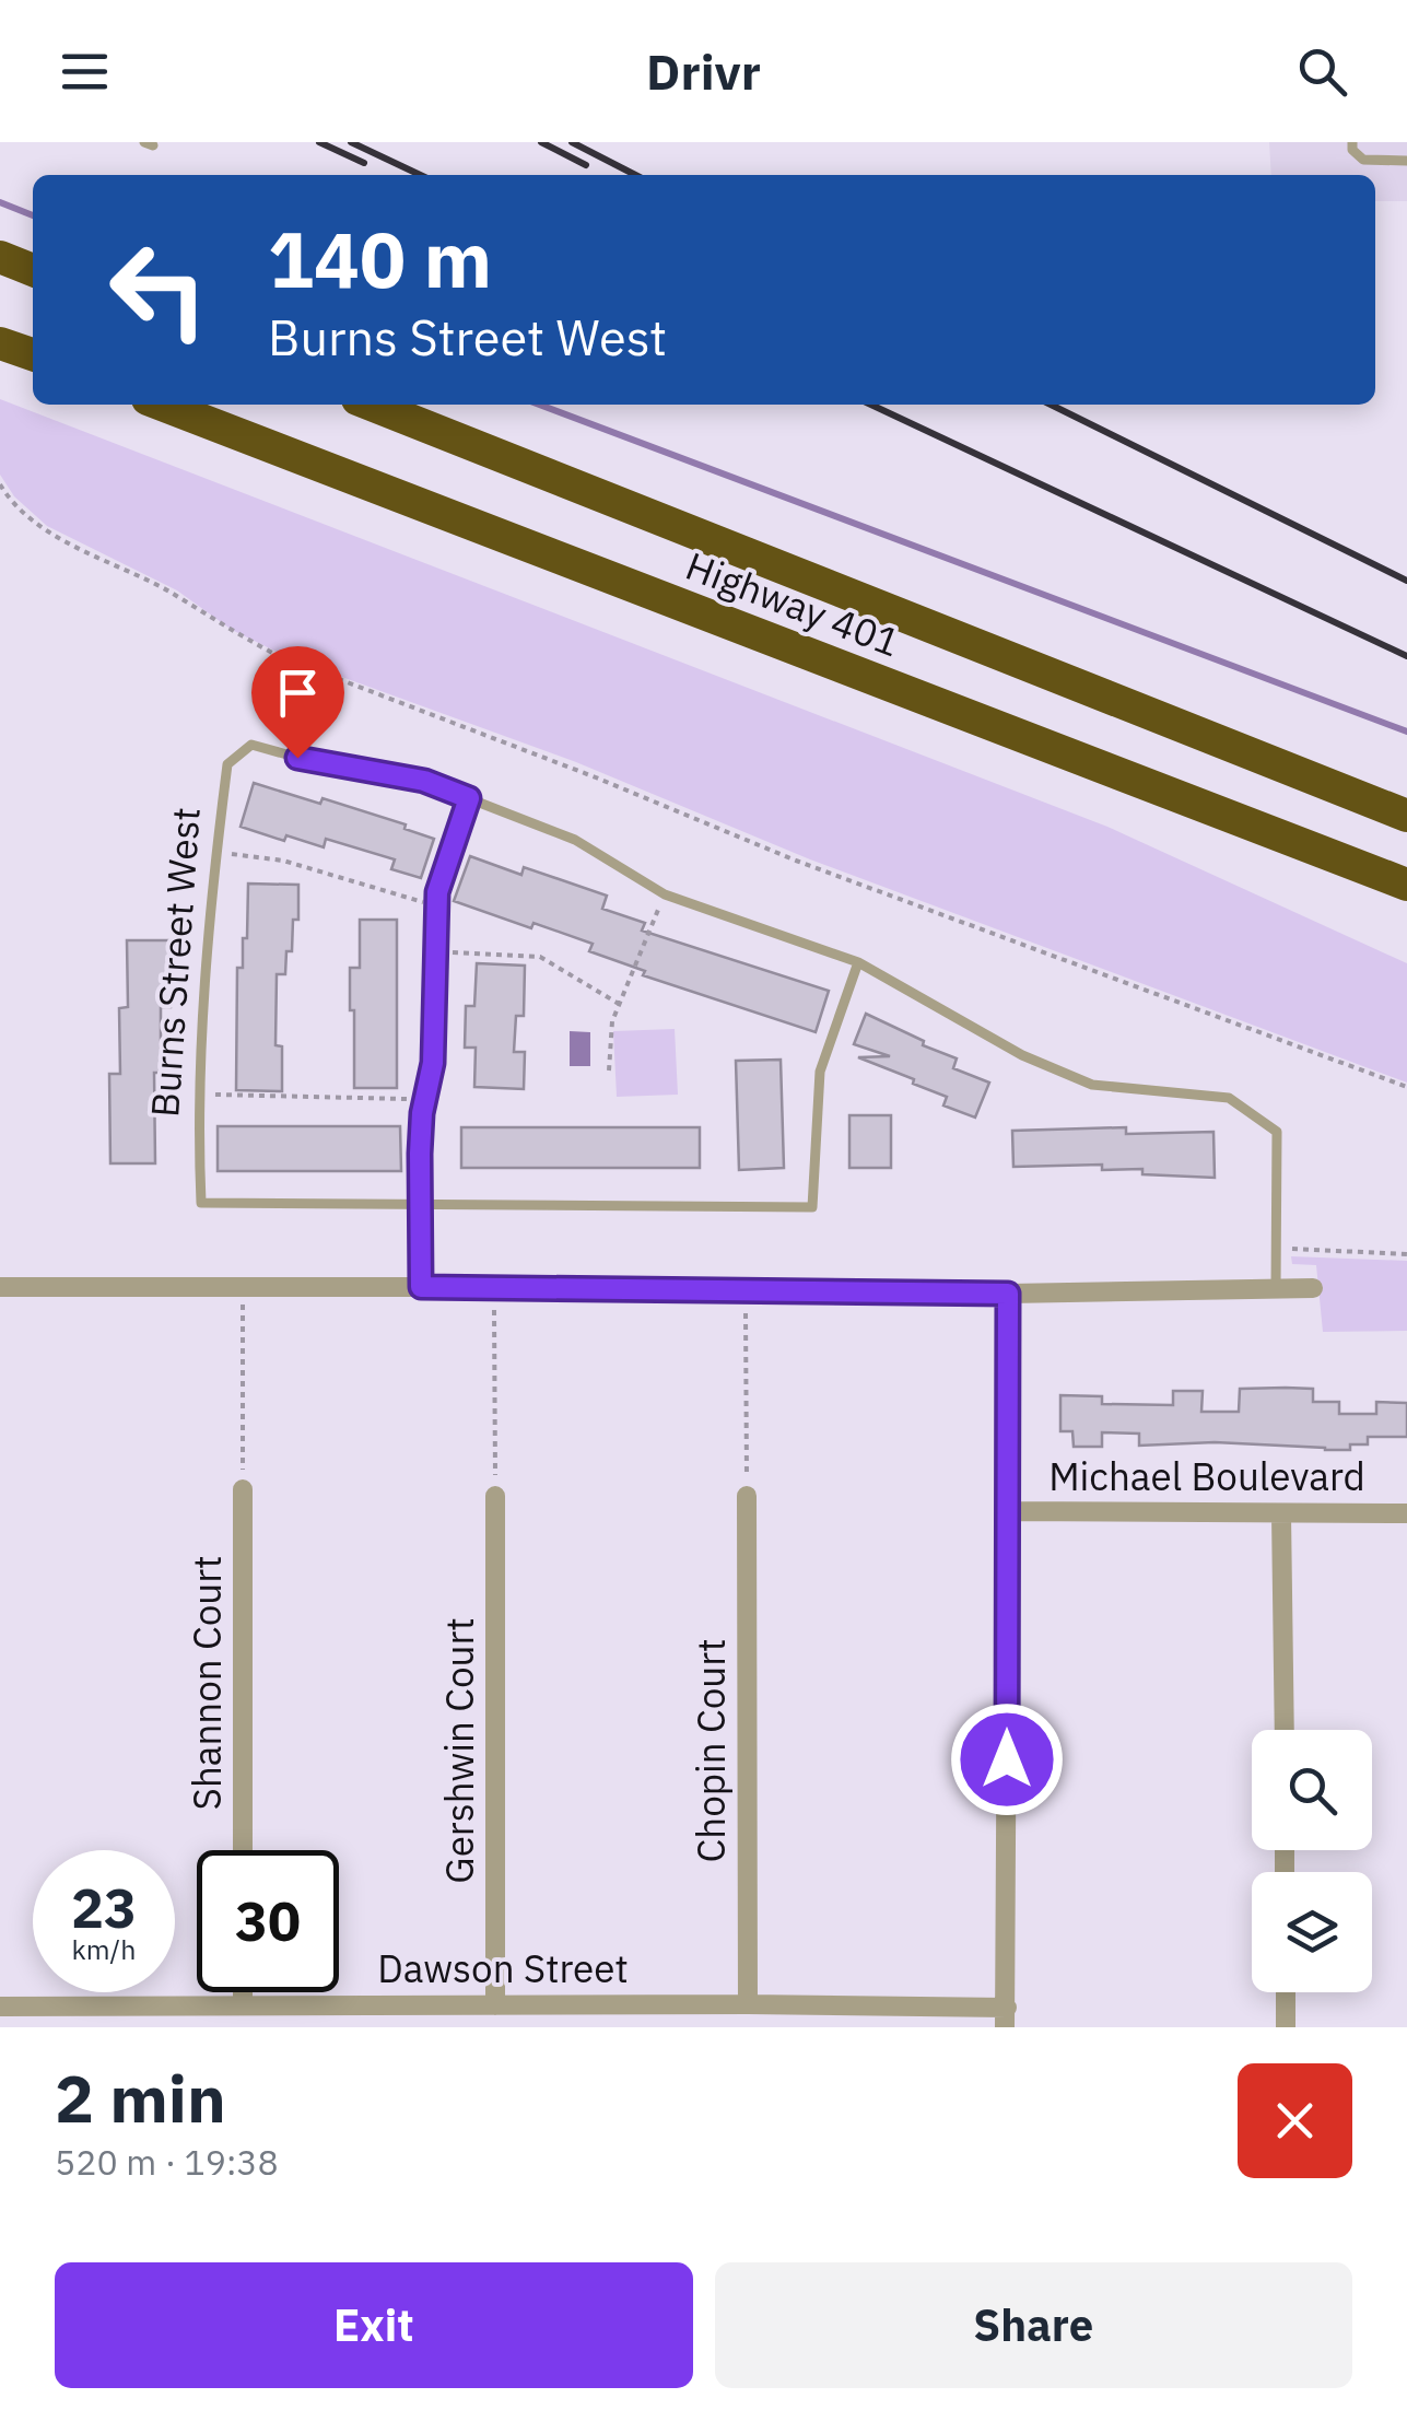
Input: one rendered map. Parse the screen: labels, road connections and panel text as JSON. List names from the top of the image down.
{
  "streets": {
    "highway": ["Highway 401"],
    "street": [
      "Michael Boulevard",
      "Shannon Court",
      "Gershwin Court",
      "Chopin Court",
      "Dawson Street"
    ],
    "lane": ["Burns Street West"]
  },
  "crossings": [
    ["Michael Boulevard", "Dawson Street"],
    ["Gershwin Court", "Dawson Street"],
    ["Chopin Court", "Dawson Street"]
  ],
  "page": {
    "header": "Drivr",
    "turn": ["140 m", "Burns Street West"],
    "speed": "23 km/h",
    "limit": "30",
    "heading": ["2 min", "520 m · 19:38"],
    "buttons": ["Exit", "Share"]
  }
}
